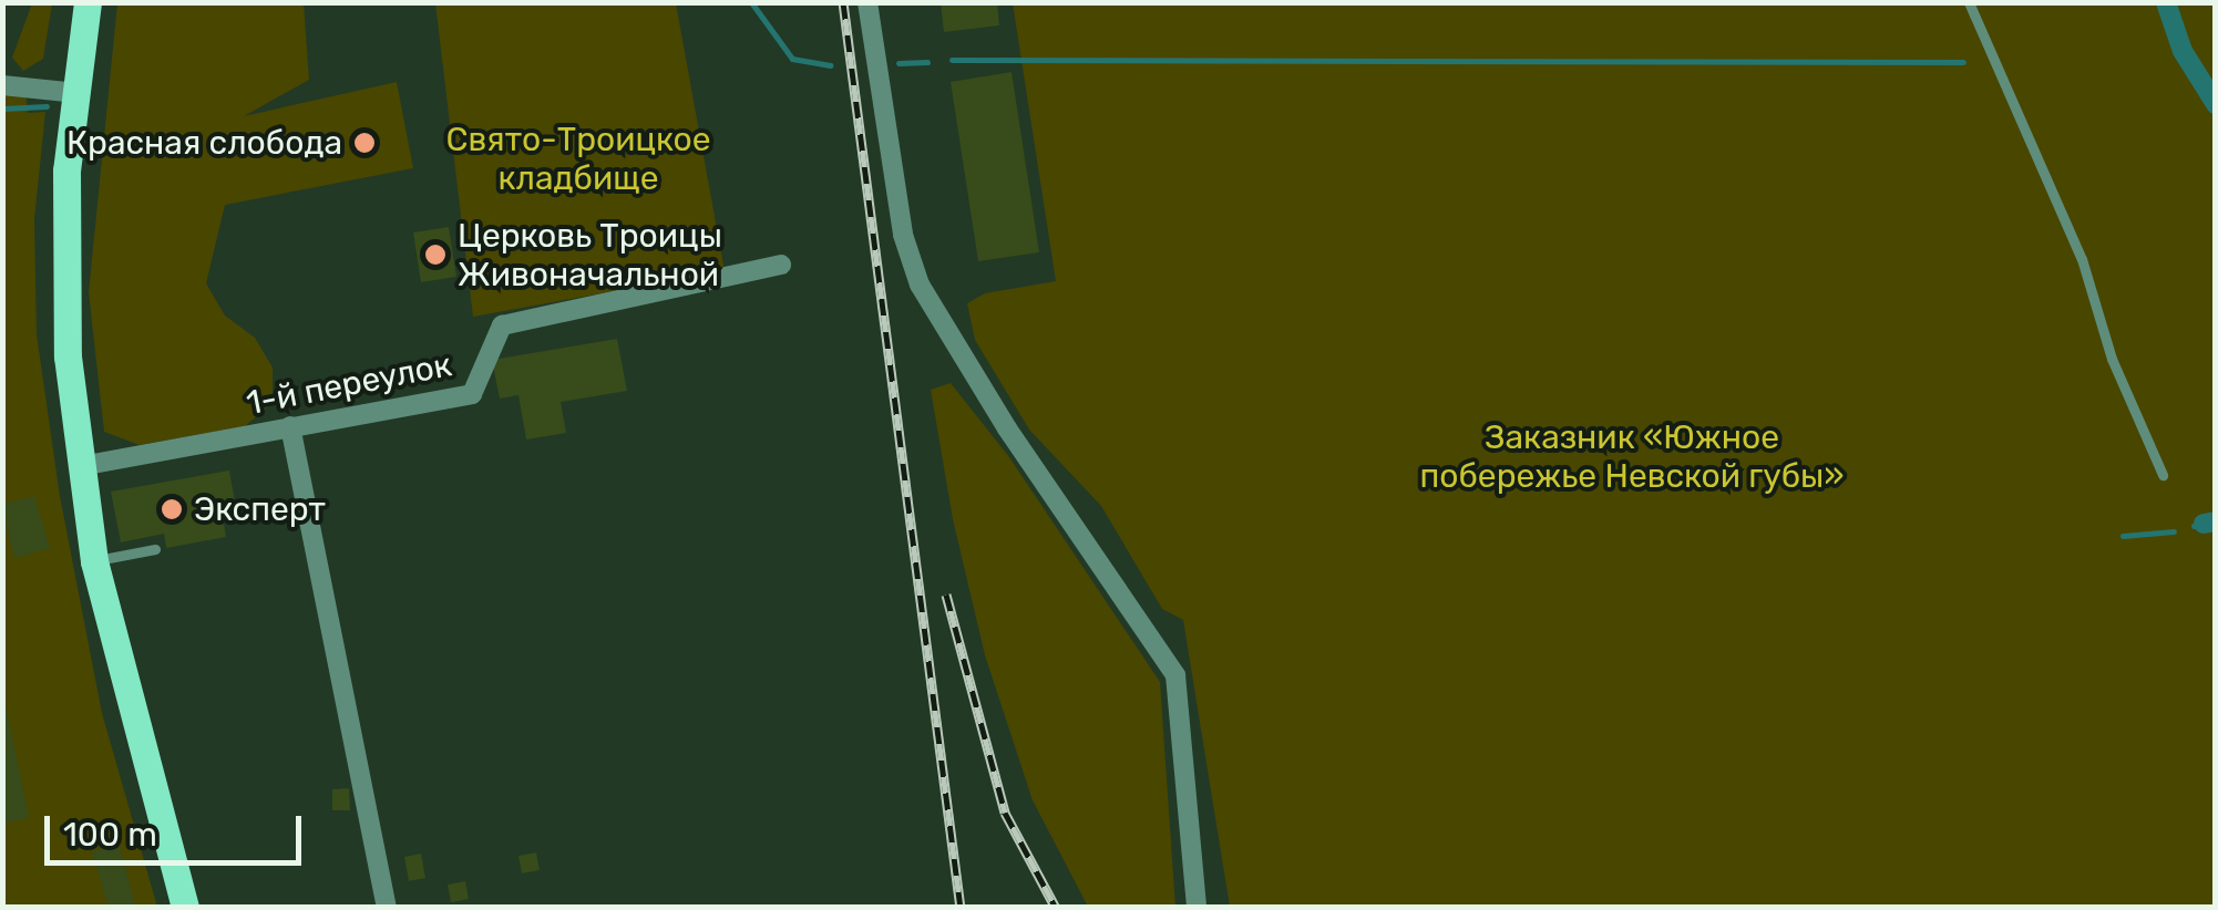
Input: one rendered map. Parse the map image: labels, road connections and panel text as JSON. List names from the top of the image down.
{
  "streets": {
    "street": ["1-й переулок"]
  },
  "parks": ["Свято-Троицкое кладбище", "Заказник «Южное побережье Невской губы»"],
  "places": ["Красная слобода", "Церковь Троицы Живоначальной", "Эксперт"],
  "scale_bar": "100 m"
}
